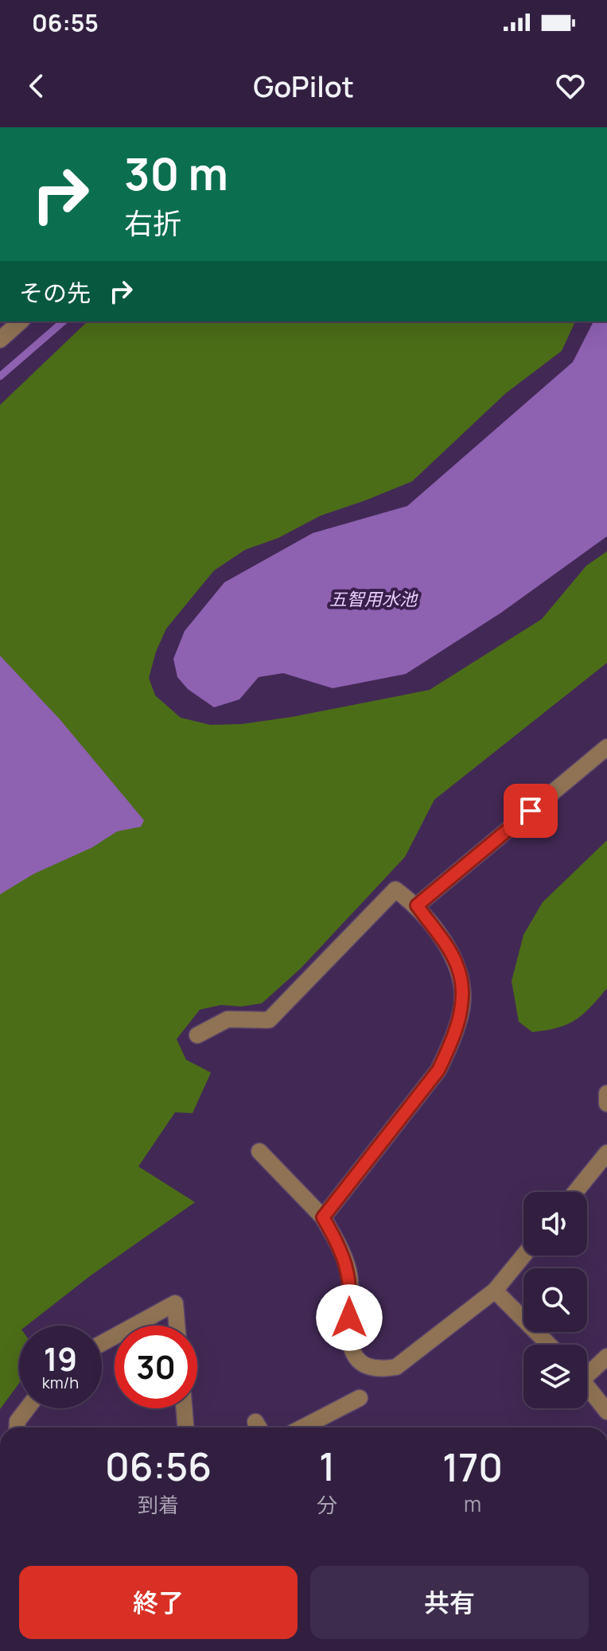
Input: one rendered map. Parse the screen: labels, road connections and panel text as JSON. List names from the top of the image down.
{
  "water": ["五智用水池"],
  "page": {
    "status": "06:55",
    "header": "GoPilot",
    "turn": ["30 m", "右折"],
    "then": "その先",
    "speed": "19 km/h",
    "limit": "30",
    "eta": [
      "06:56",
      "到着",
      "1",
      "分",
      "170",
      "m"
    ],
    "buttons": ["終了", "共有"]
  }
}
